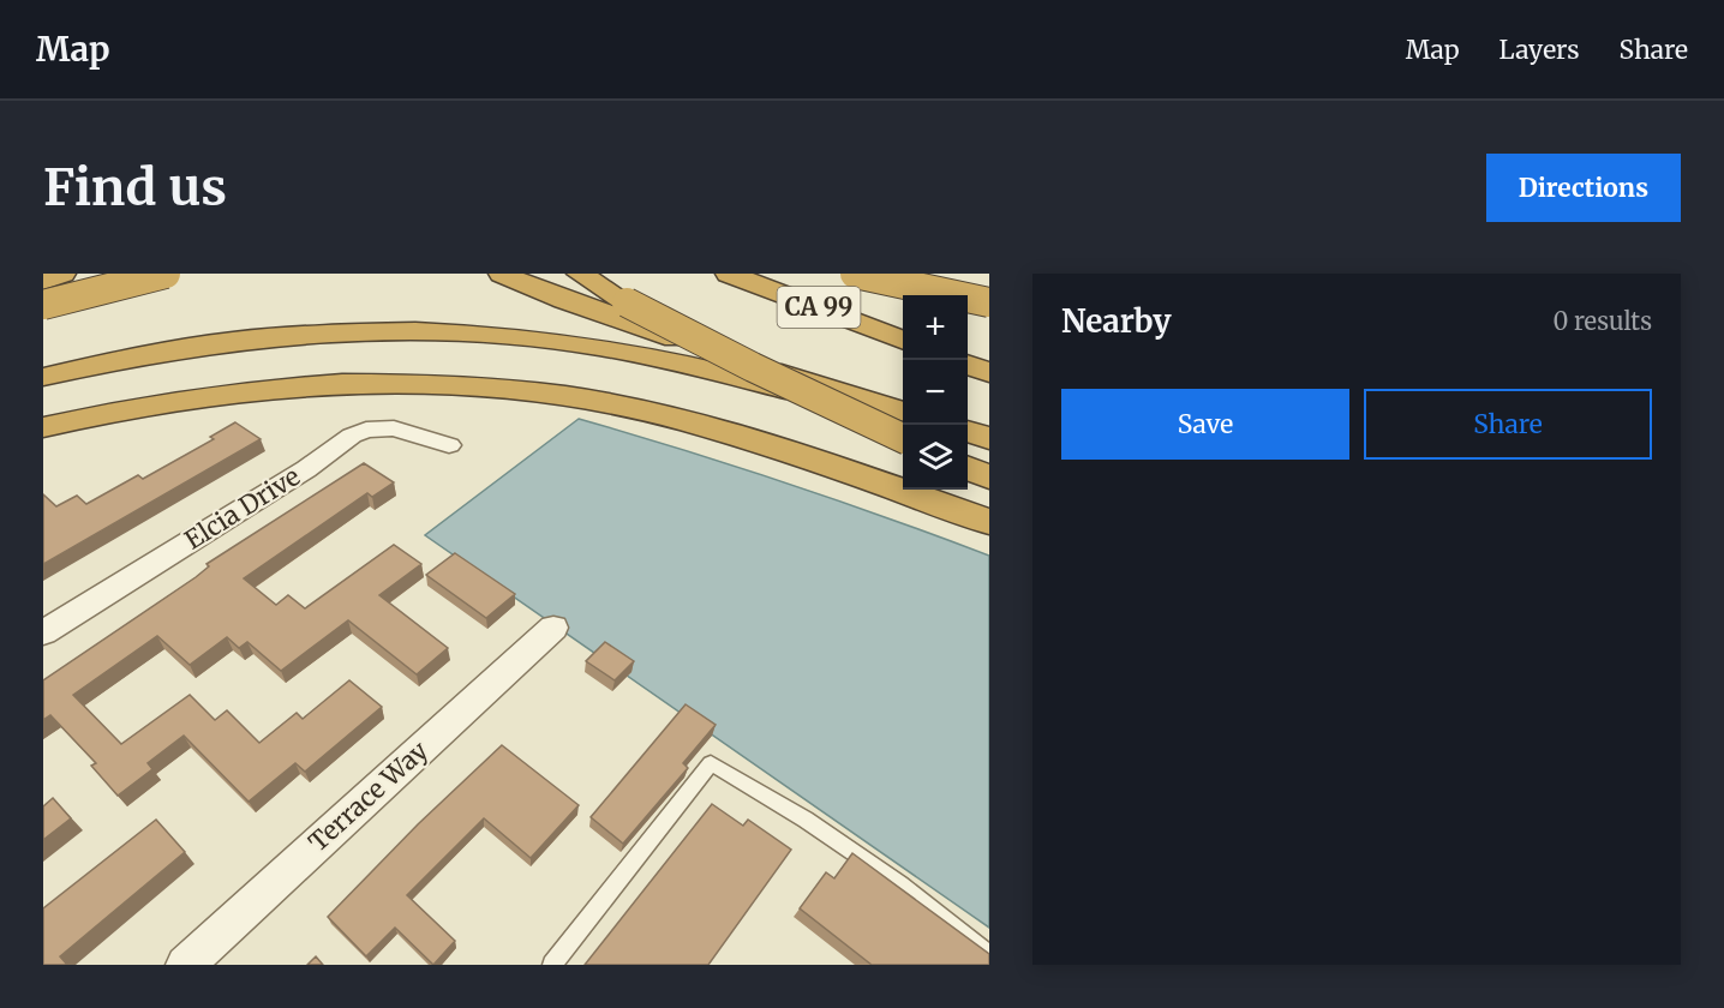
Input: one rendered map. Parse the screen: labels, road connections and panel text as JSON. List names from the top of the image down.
{
  "streets": {
    "highway": ["CA 99"],
    "street": ["Elcia Drive", "Terrace Way"]
  },
  "page": {
    "header": "Map",
    "nav": ["Map", "Layers", "Share"],
    "buttons": [
      "Directions",
      ["Save", "Share"]
    ],
    "title": "Find us",
    "heading": ["Nearby", "0 results"],
    "map_buttons": ["+", "−"]
  }
}
